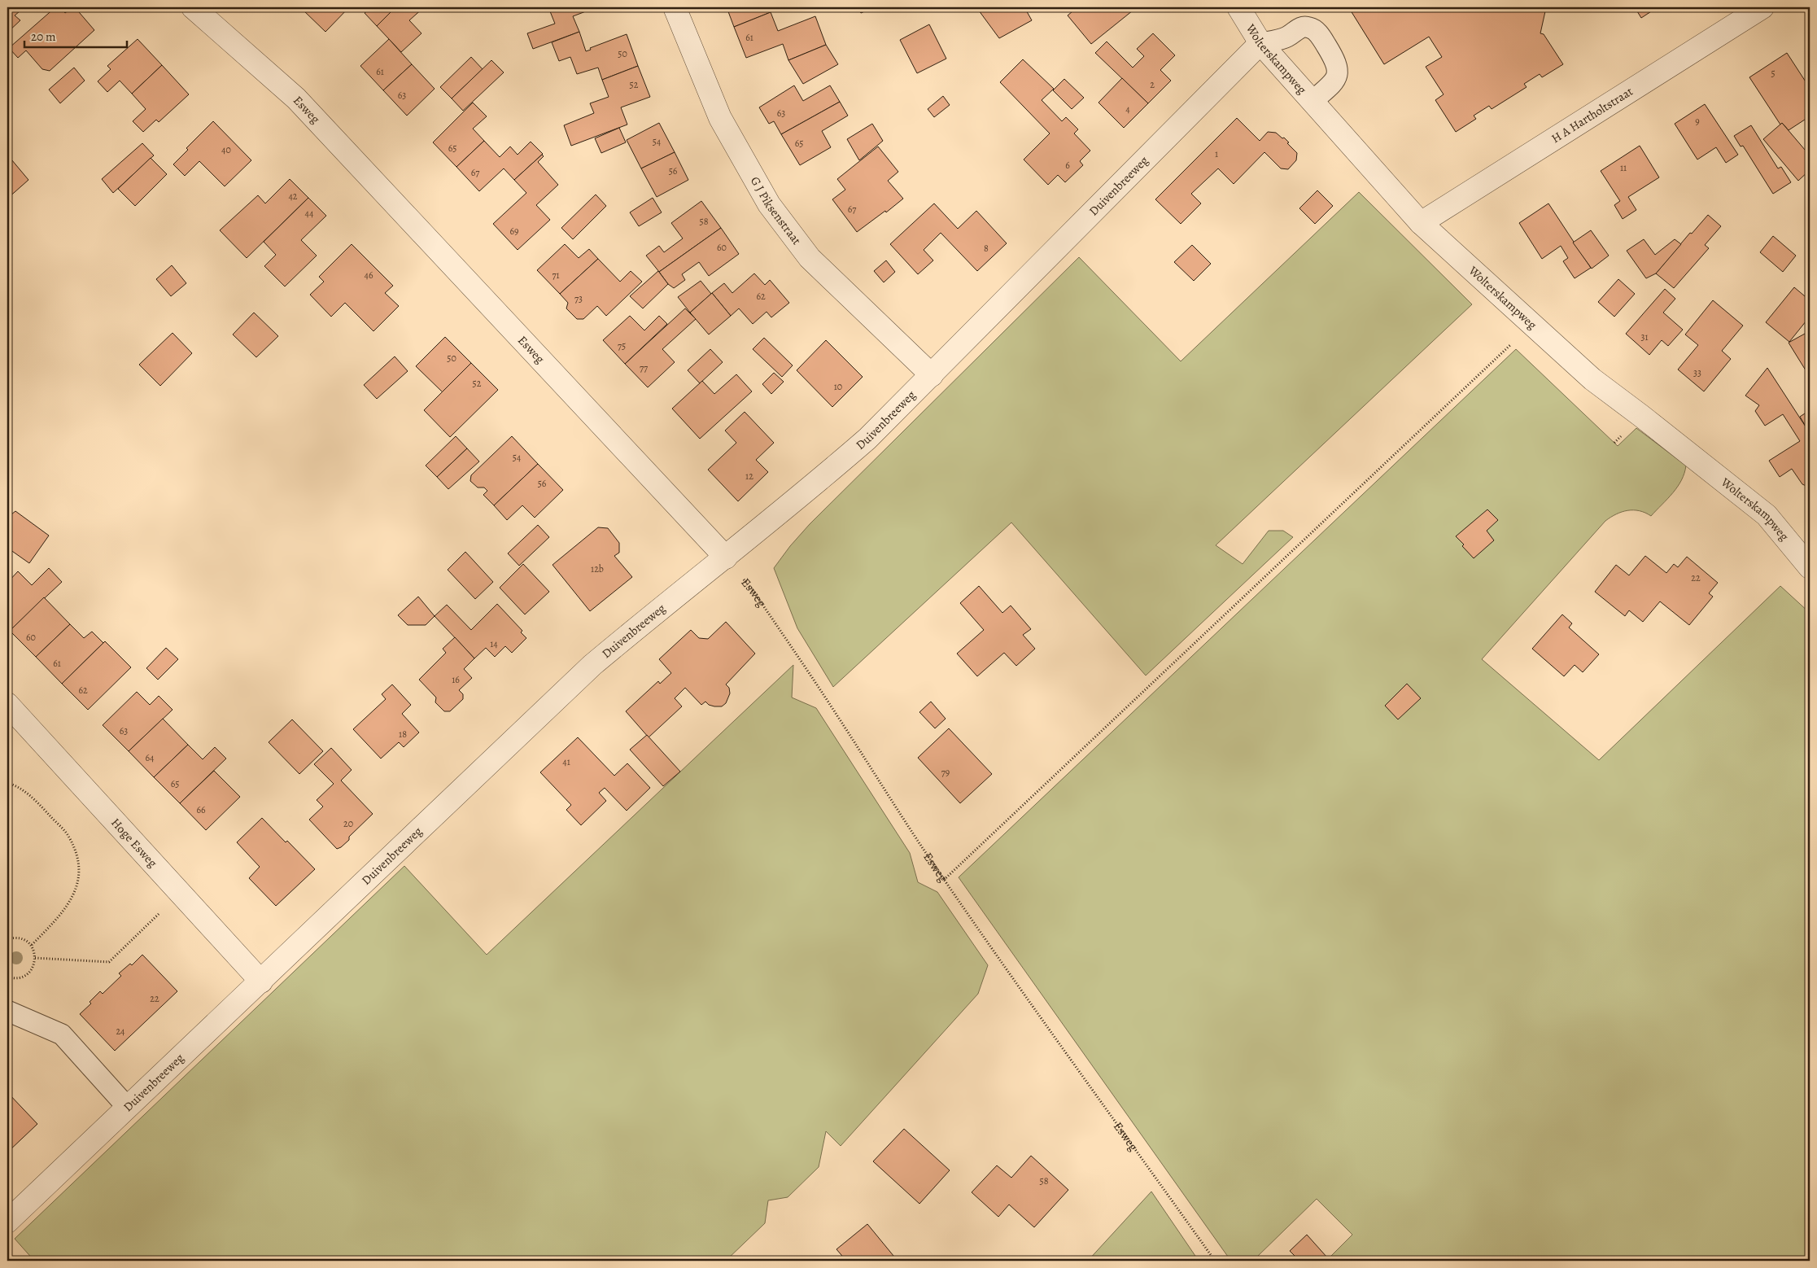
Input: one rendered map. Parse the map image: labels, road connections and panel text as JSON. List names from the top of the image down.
{
  "streets": {
    "street": [
      "Wolterskampweg",
      "Esweg",
      "H A Hartholtstraat",
      "Duivenbreeweg",
      "G J Piksenstraat",
      "Hoge Esweg"
    ]
  },
  "crossings": [
    ["Wolterskampweg", "H A Hartholtstraat"],
    ["Wolterskampweg", "Duivenbreeweg"],
    ["Esweg", "Duivenbreeweg"],
    ["Duivenbreeweg", "G J Piksenstraat"],
    ["Duivenbreeweg", "Hoge Esweg"]
  ],
  "house_numbers": [
    "61",
    "50",
    "61",
    "5",
    "52",
    "2",
    "63",
    "4",
    "63",
    "9",
    "54",
    "65",
    "65",
    "40",
    "1",
    "6",
    "11",
    "56",
    "67",
    "42",
    "67",
    "44",
    "58",
    "69",
    "60",
    "8",
    "46",
    "71",
    "62",
    "73",
    "31",
    "75",
    "50",
    "77",
    "33",
    "52",
    "10",
    "54",
    "12",
    "56",
    "12b",
    "22",
    "60",
    "14",
    "61",
    "16",
    "62",
    "63",
    "18",
    "64",
    "41",
    "79",
    "65",
    "66",
    "20",
    "22",
    "24",
    "58"
  ],
  "scale_bar": "20 m"
}
